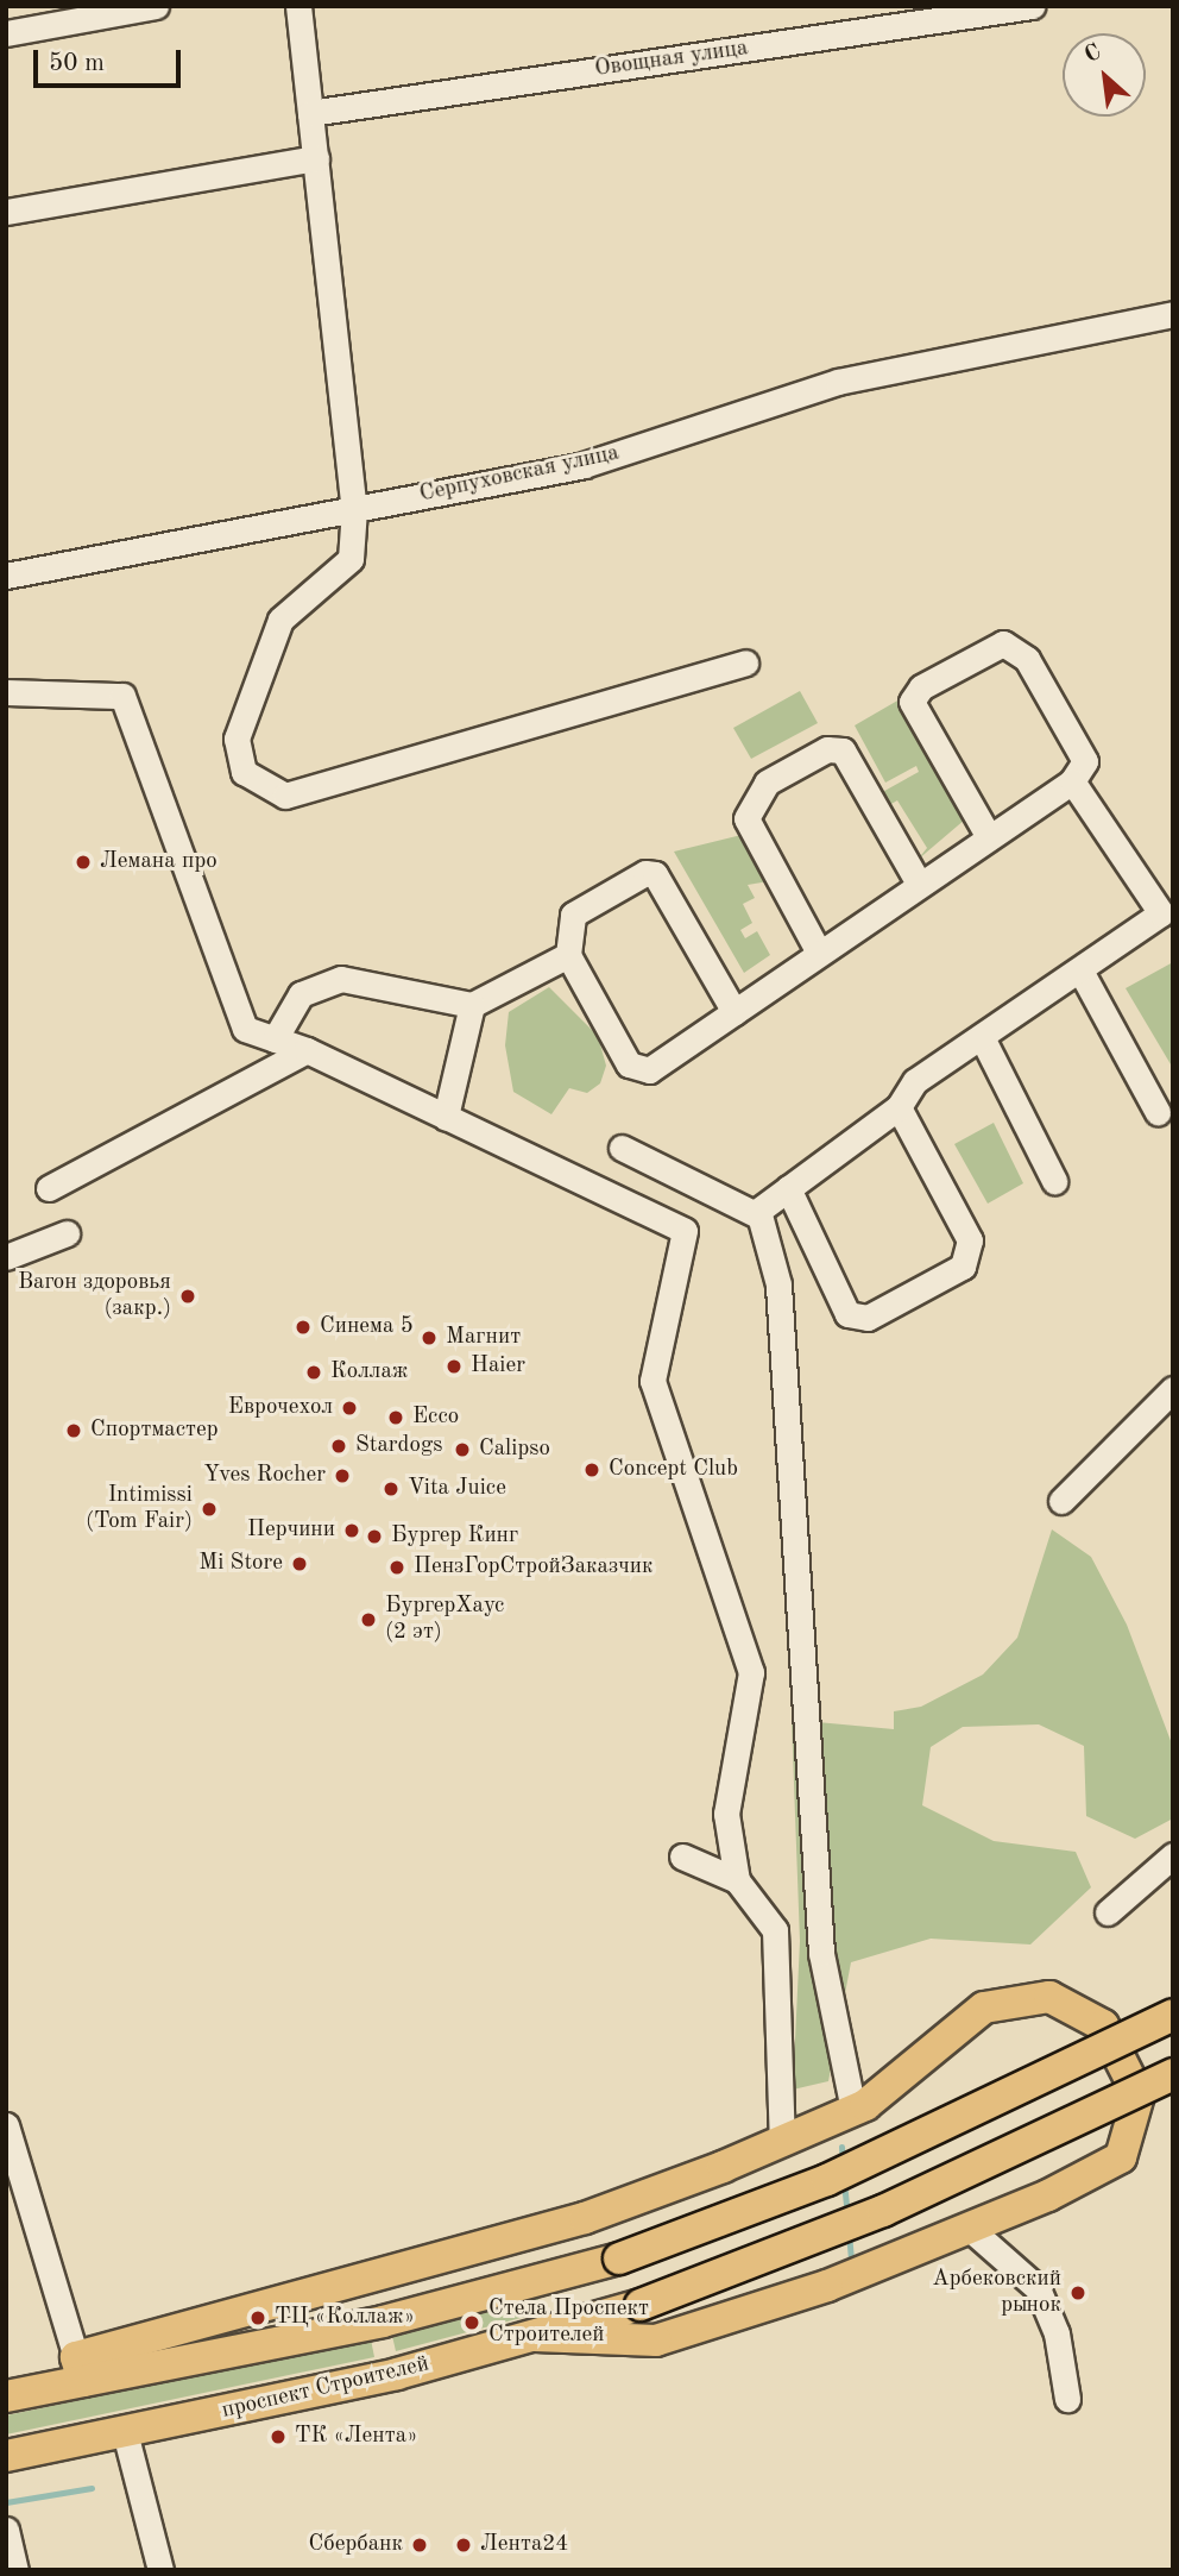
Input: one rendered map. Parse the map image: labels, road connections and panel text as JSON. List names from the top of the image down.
{
  "streets": {
    "main road": ["проспект Строителей"],
    "street": ["Овощная улица", "Серпуховская улица"]
  },
  "places": [
    "Лемана про",
    "Вагон здоровья (закр.)",
    "Синема 5",
    "Магнит",
    "Haier",
    "Коллаж",
    "Еврочехол",
    "Ecco",
    "Спортмастер",
    "Stardogs",
    "Calipso",
    "Concept Club",
    "Yves Rocher",
    "Vita Juice",
    "Intimissi (Tom Fair)",
    "Перчини",
    "Бургер Кинг",
    "Mi Store",
    "ПензГорСтройЗаказчик",
    "БургерХаус (2 эт)",
    "Арбековский рынок",
    "ТЦ «Коллаж»",
    "Стела Проспект Строителей",
    "ТК «Лента»",
    "Сбербанк",
    "Лента24"
  ],
  "scale_bar": "50 m",
  "north": "top left"
}
